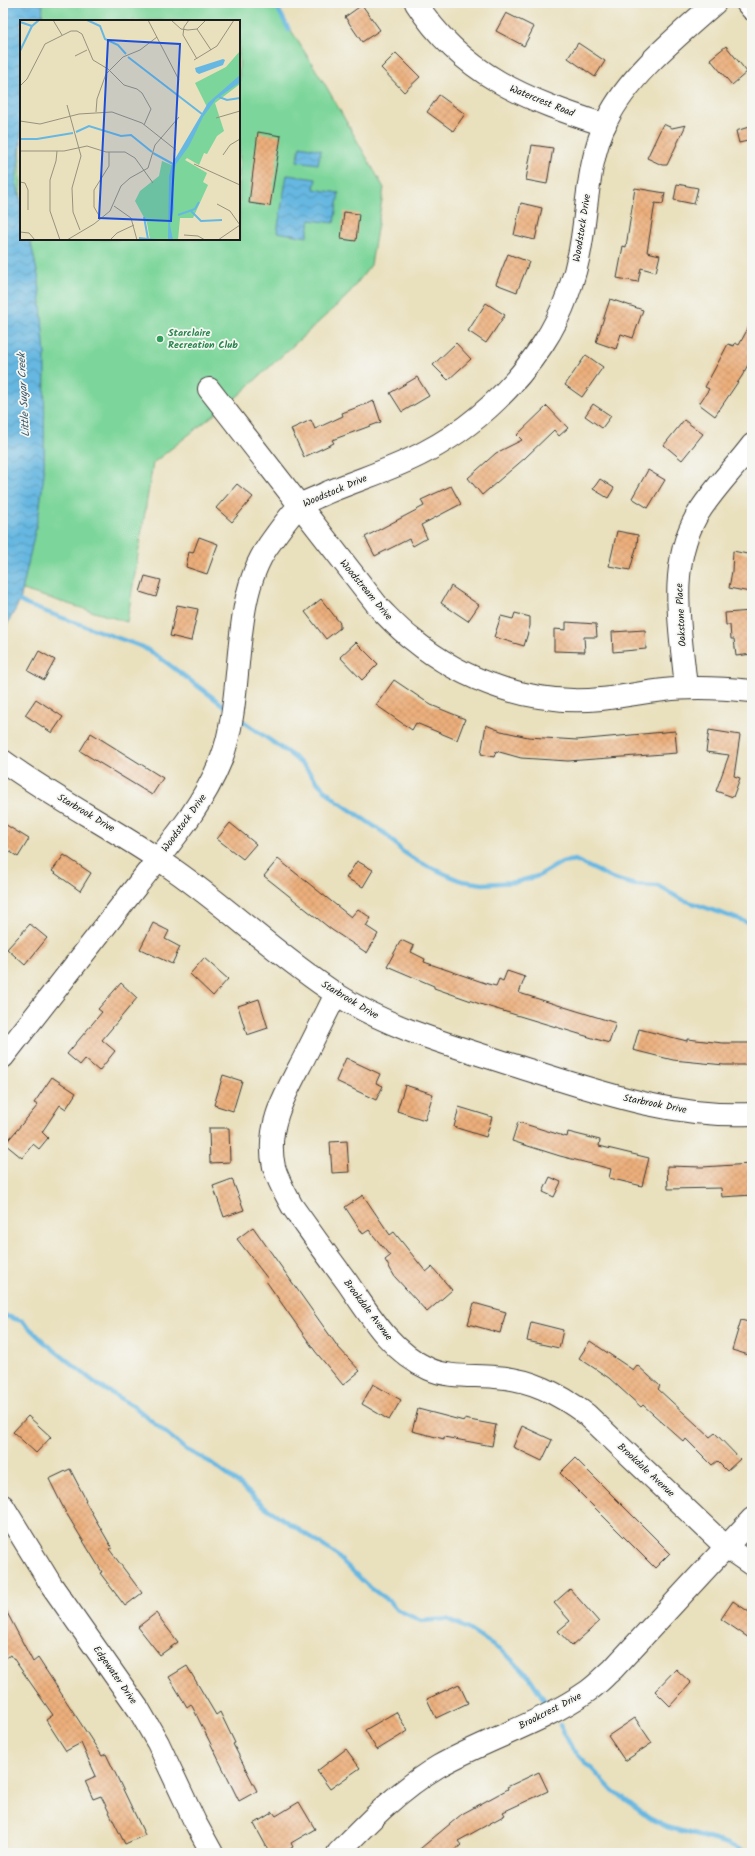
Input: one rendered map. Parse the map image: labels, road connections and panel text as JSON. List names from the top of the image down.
{
  "streets": {
    "street": [
      "Watercrest Road",
      "Woodstock Drive",
      "Woodstream Drive",
      "Oakstone Place",
      "Starbrook Drive",
      "Brookdale Avenue",
      "Edgewater Drive",
      "Brookcrest Drive"
    ]
  },
  "crossings": [
    ["Watercrest Road", "Woodstock Drive"],
    ["Woodstock Drive", "Woodstream Drive"],
    ["Woodstock Drive", "Starbrook Drive"],
    ["Woodstream Drive", "Oakstone Place"],
    ["Starbrook Drive", "Brookdale Avenue"],
    ["Brookdale Avenue", "Brookcrest Drive"]
  ],
  "water": ["Little Sugar Creek"],
  "places": ["Starclaire Recreation Club"]
}
